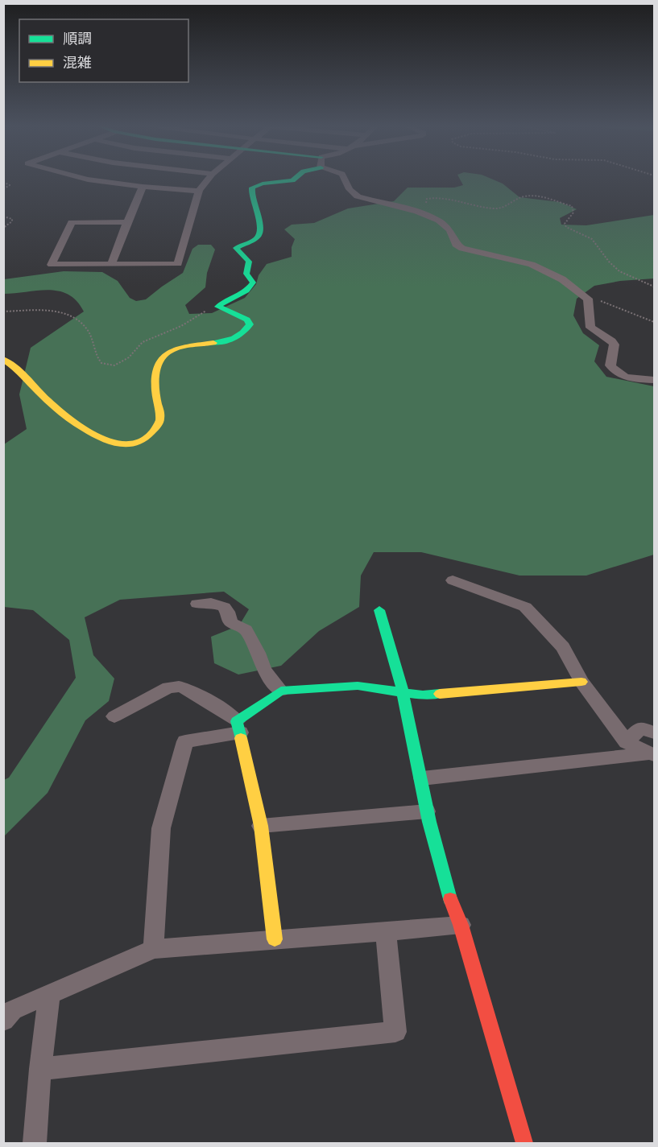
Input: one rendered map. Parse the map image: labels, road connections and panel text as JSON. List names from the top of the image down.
{
  "legend": ["順調", "混雑"]
}
